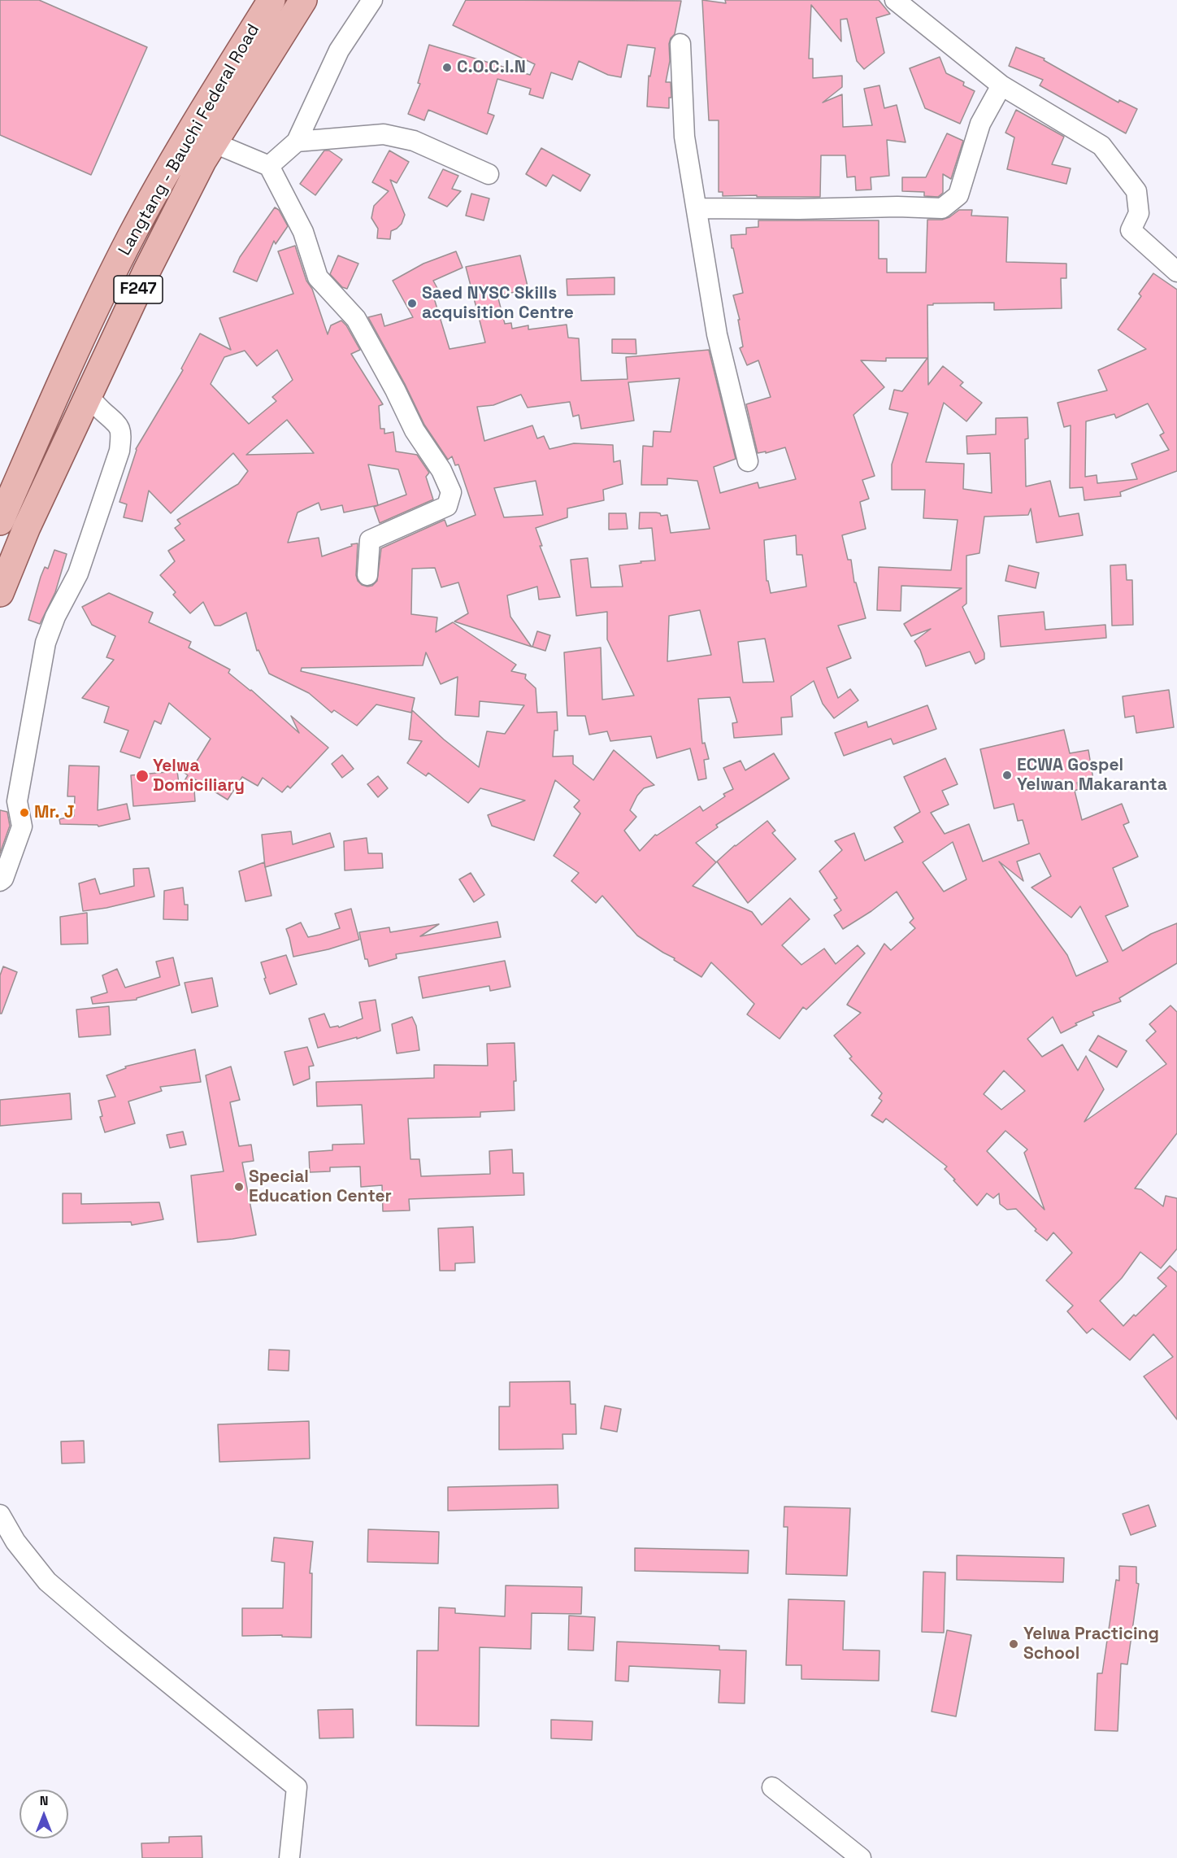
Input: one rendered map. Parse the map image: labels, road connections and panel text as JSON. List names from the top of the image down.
{
  "streets": {
    "main road": ["Langtang - Bauchi Federal Road", "F247"]
  },
  "places": [
    "C.O.C.I.N",
    "Saed NYSC Skills acquisition Centre",
    "ECWA Gospel Yelwan Makaranta",
    "Yelwa Domiciliary",
    "Mr. J",
    "Special Education Center",
    "Yelwa Practicing School"
  ],
  "north": "top"
}
